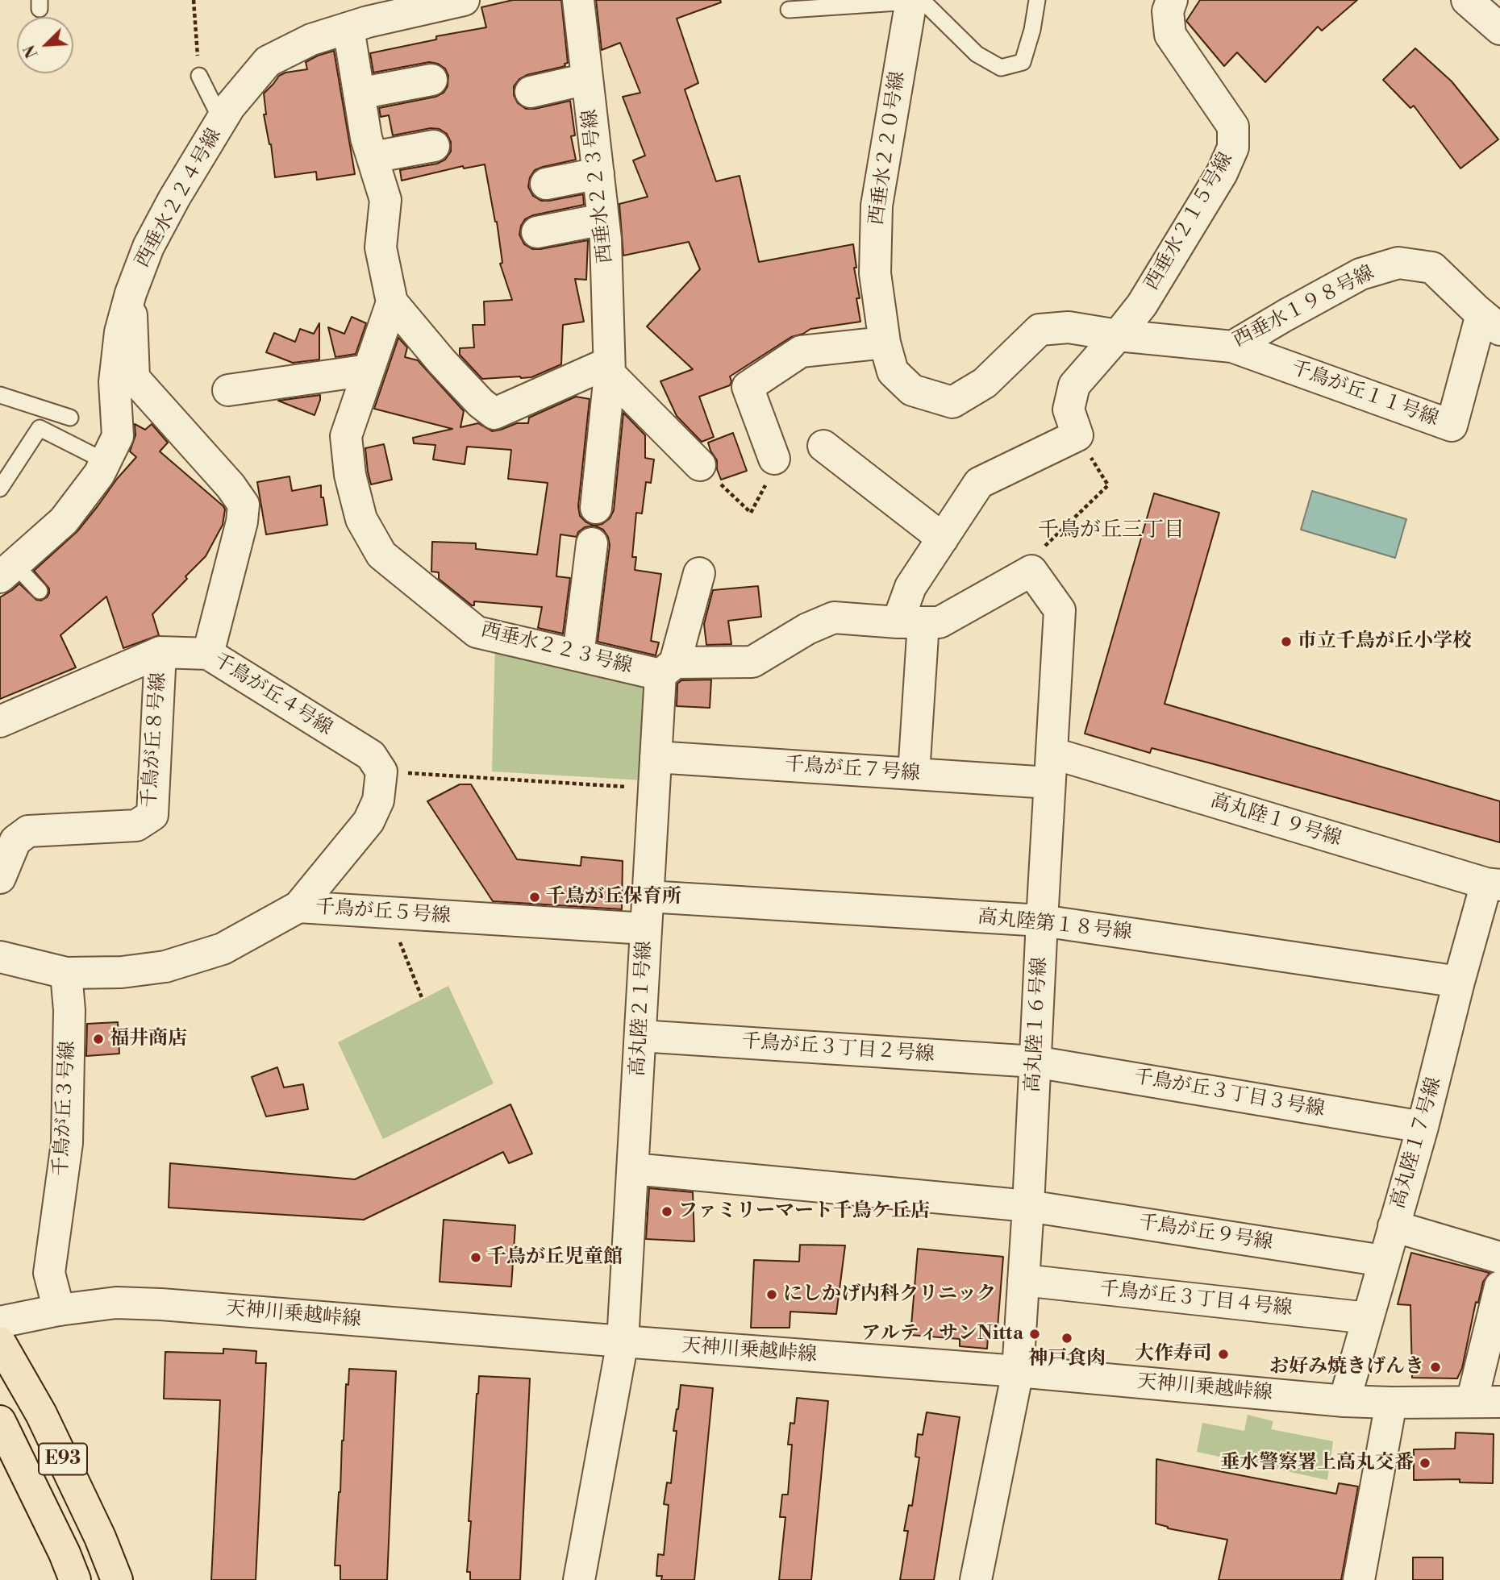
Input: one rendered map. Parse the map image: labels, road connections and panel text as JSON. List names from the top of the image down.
{
  "streets": {
    "highway": ["E93"],
    "street": [
      "西垂水２２０号線",
      "西垂水２２３号線",
      "西垂水２２４号線",
      "西垂水２１５号線",
      "西垂水１９８号線",
      "千鳥が丘１１号線",
      "千鳥が丘４号線",
      "千鳥が丘８号線",
      "千鳥が丘７号線",
      "高丸陸１９号線",
      "千鳥が丘５号線",
      "高丸陸第１８号線",
      "高丸陸２１号線",
      "高丸陸１６号線",
      "千鳥が丘３丁目２号線",
      "千鳥が丘３丁目３号線",
      "千鳥が丘３号線",
      "高丸陸１７号線",
      "千鳥が丘９号線",
      "千鳥が丘３丁目４号線",
      "天神川乗越峠線"
    ]
  },
  "crossings": [
    ["西垂水２２０号線", "西垂水２１５号線"],
    ["西垂水２２０号線", "西垂水１９８号線"],
    ["西垂水２２３号線", "高丸陸２１号線"],
    ["西垂水２２３号線", "高丸陸１６号線"],
    ["西垂水２１５号線", "西垂水１９８号線"],
    ["西垂水１９８号線", "千鳥が丘１１号線"],
    ["千鳥が丘４号線", "千鳥が丘８号線"],
    ["千鳥が丘７号線", "高丸陸２１号線"],
    ["千鳥が丘７号線", "高丸陸１６号線"],
    ["高丸陸１９号線", "高丸陸１６号線"],
    ["高丸陸１９号線", "高丸陸１７号線"],
    ["千鳥が丘５号線", "高丸陸２１号線"],
    ["千鳥が丘５号線", "千鳥が丘３号線"],
    ["高丸陸第１８号線", "高丸陸２１号線"],
    ["高丸陸第１８号線", "高丸陸１６号線"],
    ["高丸陸第１８号線", "高丸陸１７号線"],
    ["高丸陸２１号線", "千鳥が丘３丁目２号線"],
    ["高丸陸２１号線", "千鳥が丘９号線"],
    ["高丸陸２１号線", "天神川乗越峠線"],
    ["高丸陸１６号線", "千鳥が丘３丁目２号線"],
    ["高丸陸１６号線", "千鳥が丘３丁目３号線"],
    ["高丸陸１６号線", "千鳥が丘９号線"],
    ["高丸陸１６号線", "千鳥が丘３丁目４号線"],
    ["高丸陸１６号線", "天神川乗越峠線"],
    ["千鳥が丘３丁目２号線", "千鳥が丘３丁目３号線"],
    ["千鳥が丘３丁目３号線", "高丸陸１７号線"],
    ["千鳥が丘３号線", "天神川乗越峠線"],
    ["高丸陸１７号線", "千鳥が丘９号線"],
    ["高丸陸１７号線", "千鳥が丘３丁目４号線"],
    ["高丸陸１７号線", "天神川乗越峠線"]
  ],
  "districts": ["千鳥が丘三丁目"],
  "places": [
    "市立千鳥が丘小学校",
    "千鳥が丘保育所",
    "福井商店",
    "ファミリーマート千鳥ケ丘店",
    "千鳥が丘児童館",
    "にしかげ内科クリニック",
    "アルティサンNitta",
    "神戸食肉",
    "大作寿司",
    "お好み焼きげんき",
    "垂水警察署上高丸交番"
  ],
  "north": "bottom left"
}
